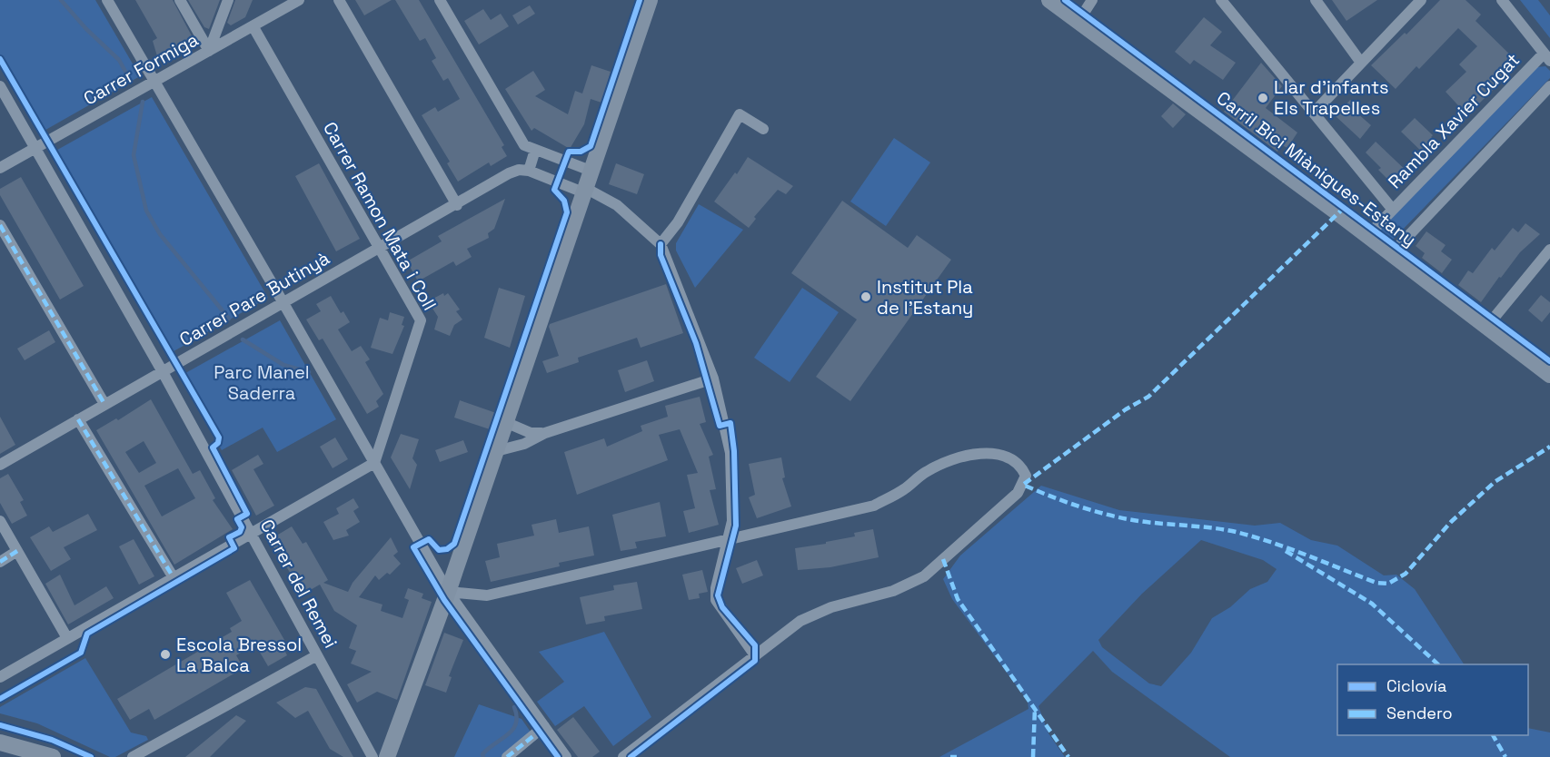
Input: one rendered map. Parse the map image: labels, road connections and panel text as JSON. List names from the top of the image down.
{
  "streets": {
    "street": [
      "Carrer Formiga",
      "Rambla Xavier Cugat",
      "Carrer Ramon Mata i Coll",
      "Carrer Pare Butinyà",
      "Carrer del Remei"
    ],
    "cycle path": ["Carril Bici Miànigues-Estany"]
  },
  "crossings": [
    ["Carrer Formiga", "Carrer Ramon Mata i Coll"],
    ["Carrer Formiga", "Carrer del Remei"],
    ["Carrer Ramon Mata i Coll", "Carrer Pare Butinyà"],
    ["Carrer Pare Butinyà", "Carrer del Remei"]
  ],
  "parks": ["Parc Manel Saderra"],
  "places": ["Llar d'infants Els Trapelles", "Institut Pla de l'Estany", "Escola Bressol La Balca"],
  "legend": ["Ciclovía", "Sendero"]
}
